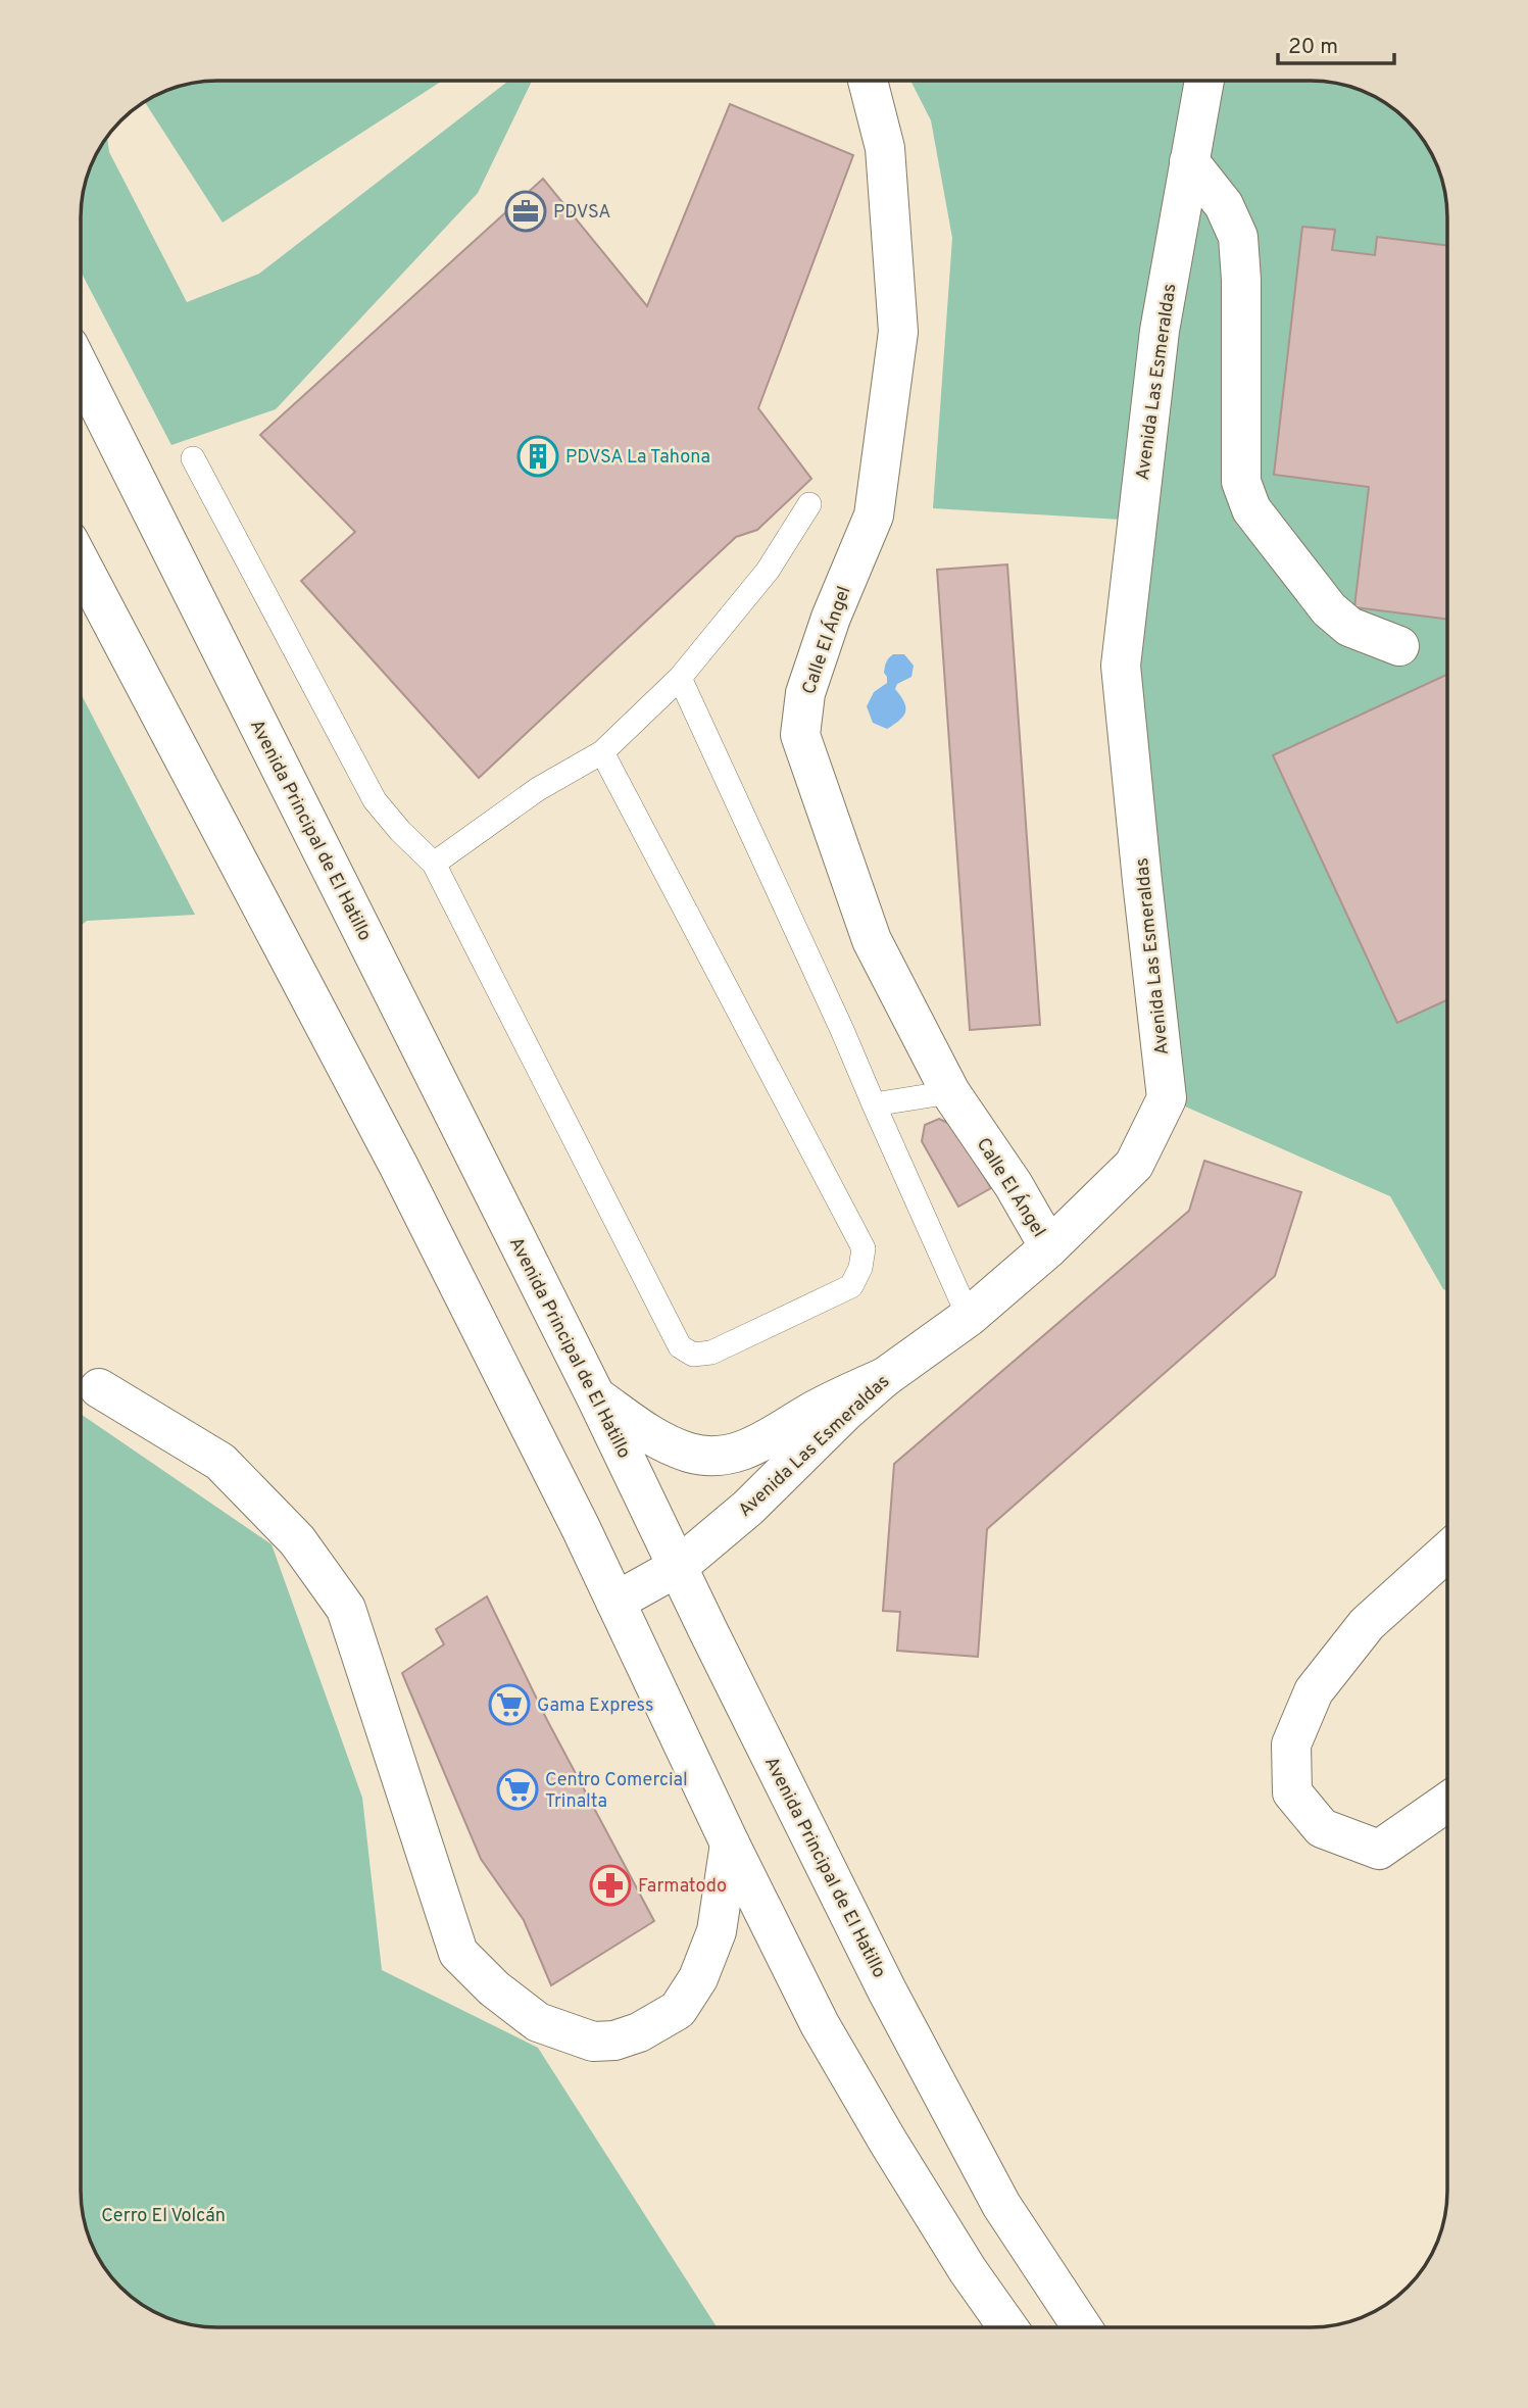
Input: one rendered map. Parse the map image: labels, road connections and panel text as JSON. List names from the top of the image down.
{
  "streets": {
    "street": ["Avenida Las Esmeraldas", "Calle El Ángel", "Avenida Principal de El Hatillo"]
  },
  "crossings": [
    ["Avenida Las Esmeraldas", "Calle El Ángel"],
    ["Avenida Las Esmeraldas", "Avenida Principal de El Hatillo"]
  ],
  "parks": ["Cerro El Volcán"],
  "places": {
    "office": ["PDVSA"],
    "building": ["PDVSA La Tahona"],
    "supermarket": ["Gama Express", "Centro Comercial Trinalta"],
    "pharmacy": ["Farmatodo"]
  },
  "scale_bar": "20 m"
}
